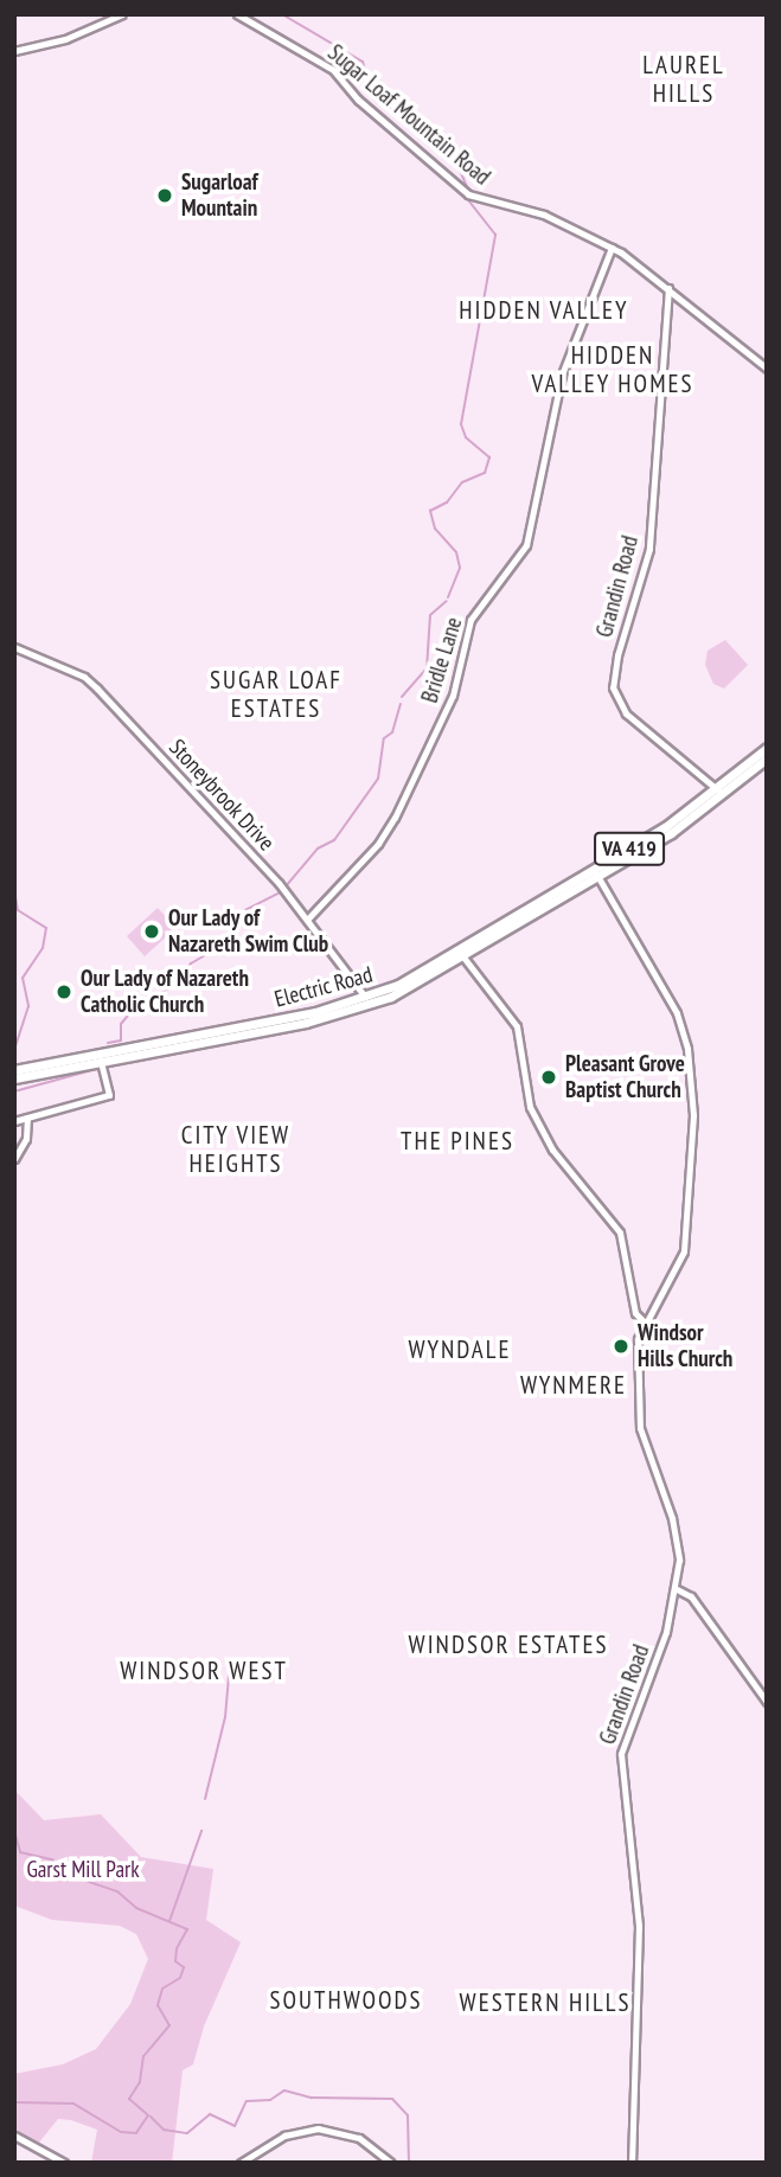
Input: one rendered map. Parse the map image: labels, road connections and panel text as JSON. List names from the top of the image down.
{
  "streets": {
    "main road": ["VA 419", "Electric Road"],
    "street": [
      "Sugar Loaf Mountain Road",
      "Grandin Road",
      "Bridle Lane",
      "Stoneybrook Drive"
    ]
  },
  "crossings": [
    ["Sugar Loaf Mountain Road", "Grandin Road"],
    ["Sugar Loaf Mountain Road", "Bridle Lane"],
    ["Grandin Road", "VA 419"],
    ["Grandin Road", "Electric Road"],
    ["Bridle Lane", "Stoneybrook Drive"],
    ["Stoneybrook Drive", "Electric Road"],
    ["VA 419", "Electric Road"]
  ],
  "districts": [
    "LAUREL HILLS",
    "HIDDEN VALLEY",
    "HIDDEN VALLEY HOMES",
    "SUGAR LOAF ESTATES",
    "CITY VIEW HEIGHTS",
    "THE PINES",
    "WYNDALE",
    "WYNMERE",
    "WINDSOR ESTATES",
    "WINDSOR WEST",
    "SOUTHWOODS",
    "WESTERN HILLS"
  ],
  "parks": ["Garst Mill Park"],
  "places": [
    "Sugarloaf Mountain",
    "Our Lady of Nazareth Swim Club",
    "Our Lady of Nazareth Catholic Church",
    "Pleasant Grove Baptist Church",
    "Windsor Hills Church"
  ]
}
